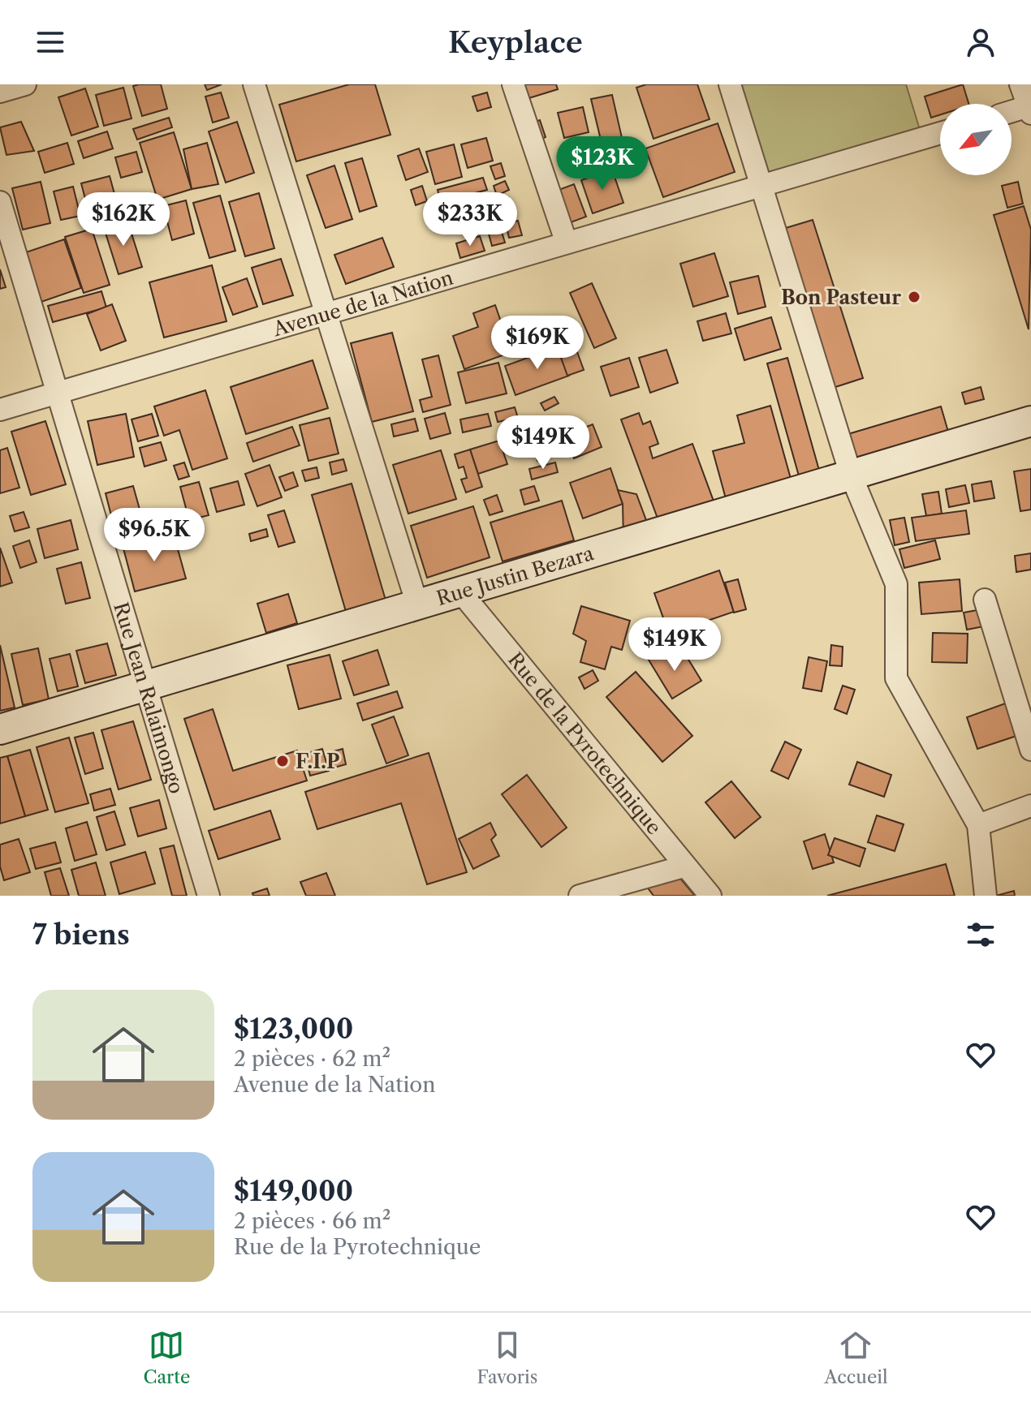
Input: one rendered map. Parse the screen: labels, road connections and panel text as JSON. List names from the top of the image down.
{
  "streets": {
    "main road": ["Rue Justin Bezara"],
    "street": ["Avenue de la Nation", "Rue Jean Ralaimongo", "Rue de la Pyrotechnique"]
  },
  "crossings": [
    ["Avenue de la Nation", "Rue Jean Ralaimongo"],
    ["Rue Justin Bezara", "Rue Jean Ralaimongo"],
    ["Rue Justin Bezara", "Rue de la Pyrotechnique"]
  ],
  "places": ["Bon Pasteur", "F.I.P"],
  "north": "bottom left",
  "page": {
    "header": "Keyplace",
    "price": [
      "$123K",
      "$162K",
      "$233K",
      "$169K",
      "$149K",
      "$96.5K",
      "$149K"
    ],
    "heading": "7 biens",
    "list": [
      {
        "name": "$123,000",
        "note": "2 pièces · 62 m² · Avenue de la Nation"
      },
      {
        "name": "$149,000",
        "note": "2 pièces · 66 m² · Rue de la Pyrotechnique"
      }
    ],
    "tabs": ["Carte", "Favoris", "Accueil"]
  }
}
